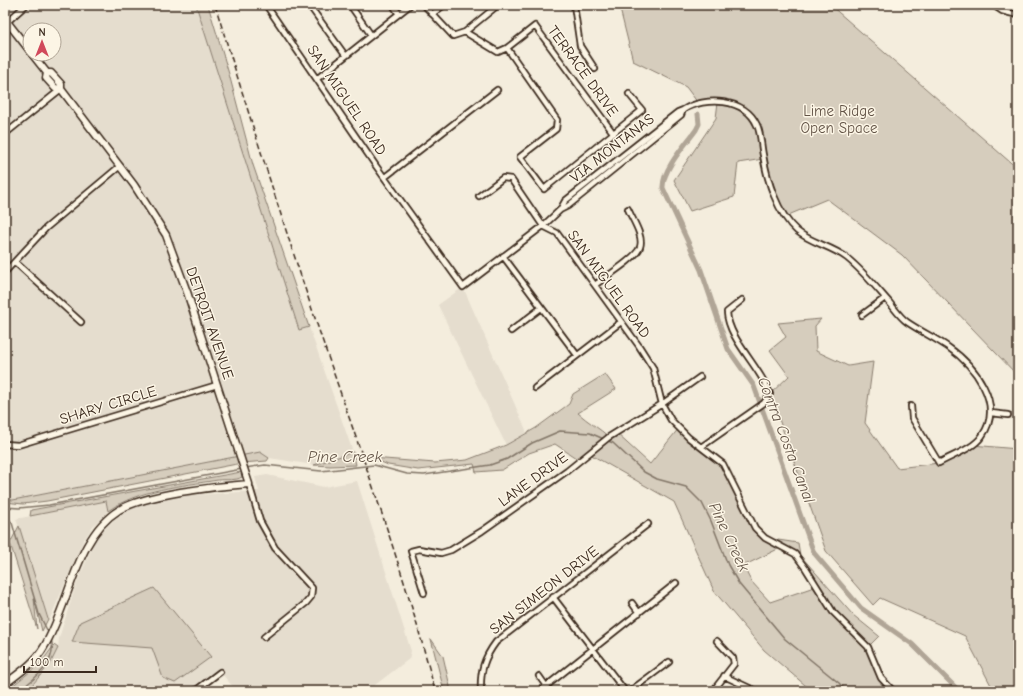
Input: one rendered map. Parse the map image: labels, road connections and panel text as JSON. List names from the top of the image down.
{
  "streets": {
    "street": [
      "TERRACE DRIVE",
      "SAN MIGUEL ROAD",
      "VIA MONTANAS",
      "DETROIT AVENUE",
      "SHARY CIRCLE",
      "LANE DRIVE",
      "SAN SIMEON DRIVE"
    ]
  },
  "crossings": [
    ["SAN MIGUEL ROAD", "VIA MONTANAS"],
    ["SAN MIGUEL ROAD", "LANE DRIVE"],
    ["DETROIT AVENUE", "SHARY CIRCLE"]
  ],
  "water": ["Contra Costa Canal", "Pine Creek"],
  "parks": ["Lime Ridge Open Space"],
  "scale_bar": "100 m",
  "north": "top"
}
